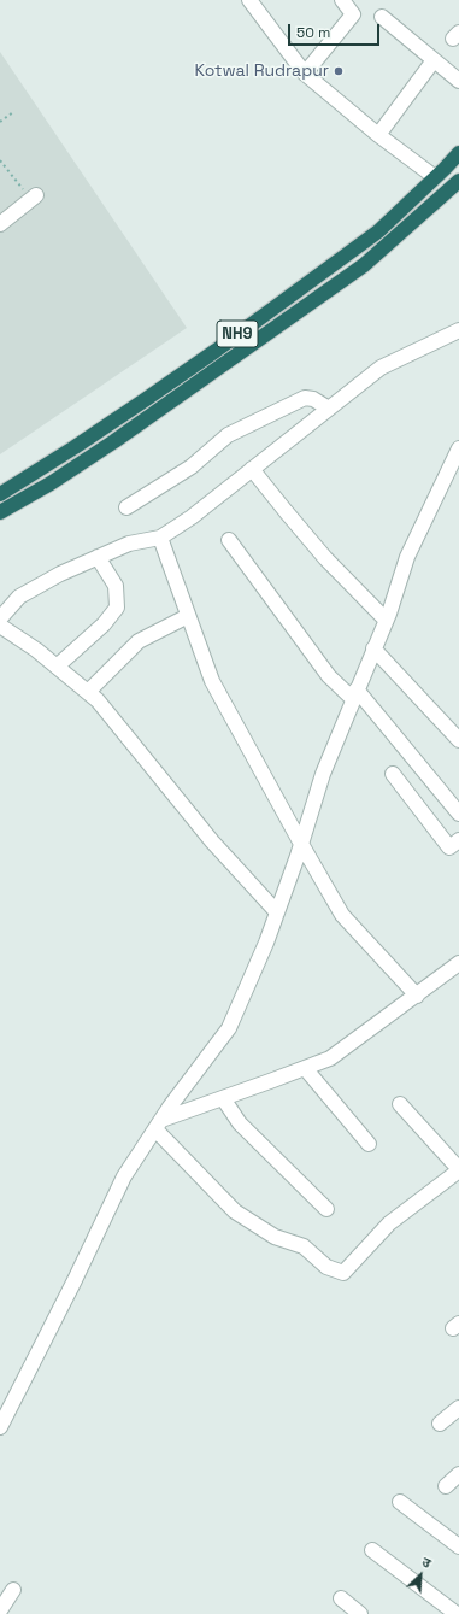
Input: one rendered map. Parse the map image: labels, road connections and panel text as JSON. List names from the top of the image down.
{
  "streets": {
    "highway": ["NH9"]
  },
  "places": ["Kotwal Rudrapur"],
  "scale_bar": "50 m",
  "north": "top right"
}
